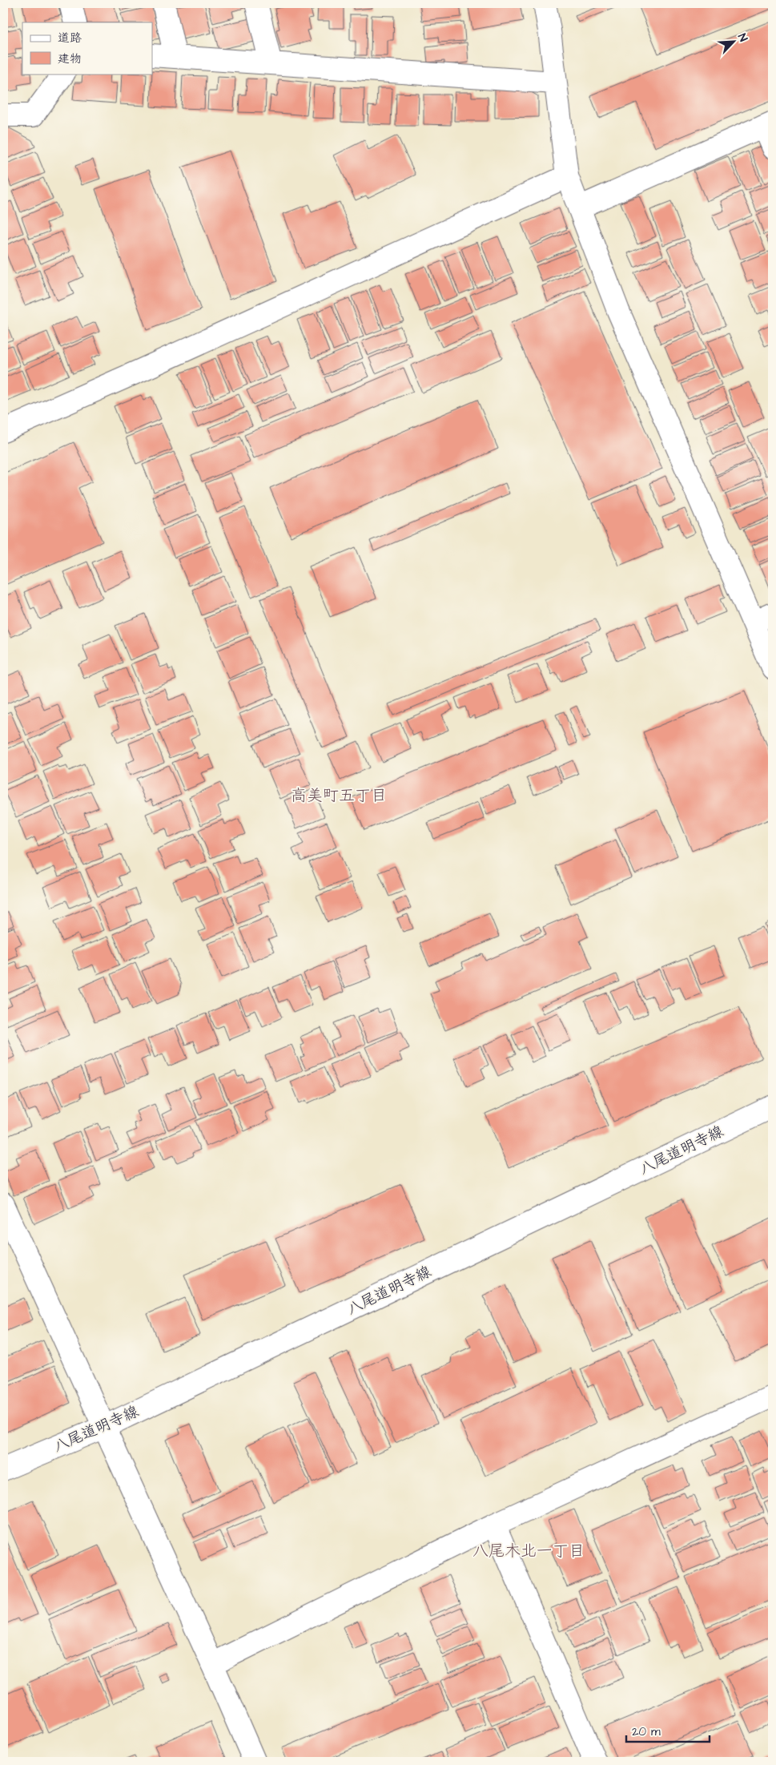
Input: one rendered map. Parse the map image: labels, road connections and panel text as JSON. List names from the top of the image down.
{
  "streets": {
    "street": ["八尾道明寺線"]
  },
  "districts": ["高美町五丁目", "八尾木北一丁目"],
  "legend": ["道路", "建物"],
  "scale_bar": "20 m",
  "north": "top right"
}
